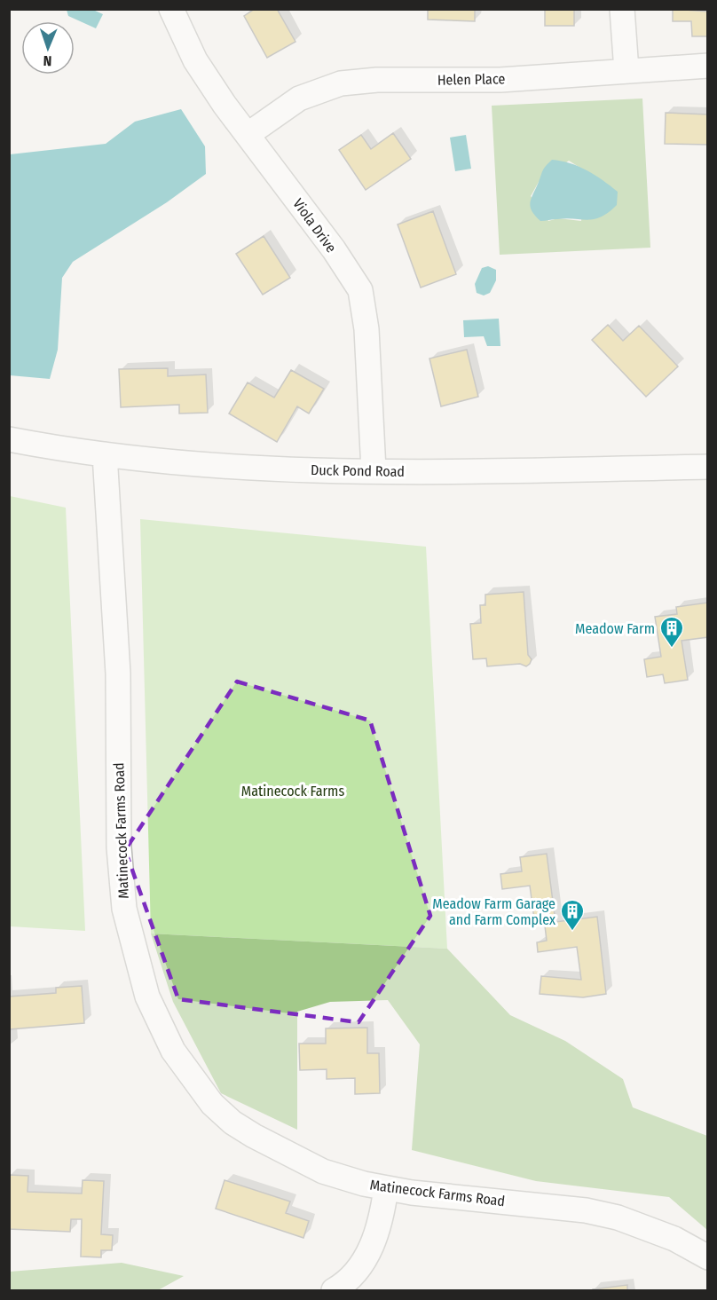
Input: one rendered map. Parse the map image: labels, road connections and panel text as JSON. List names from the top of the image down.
{
  "streets": {
    "street": [
      "Helen Place",
      "Viola Drive",
      "Duck Pond Road",
      "Matinecock Farms Road"
    ]
  },
  "crossings": [
    ["Helen Place", "Viola Drive"],
    ["Viola Drive", "Duck Pond Road"],
    ["Duck Pond Road", "Matinecock Farms Road"]
  ],
  "parks": ["Matinecock Farms"],
  "places": {
    "building": ["Meadow Farm", "Meadow Farm Garage and Farm Complex"]
  },
  "north": "bottom"
}
